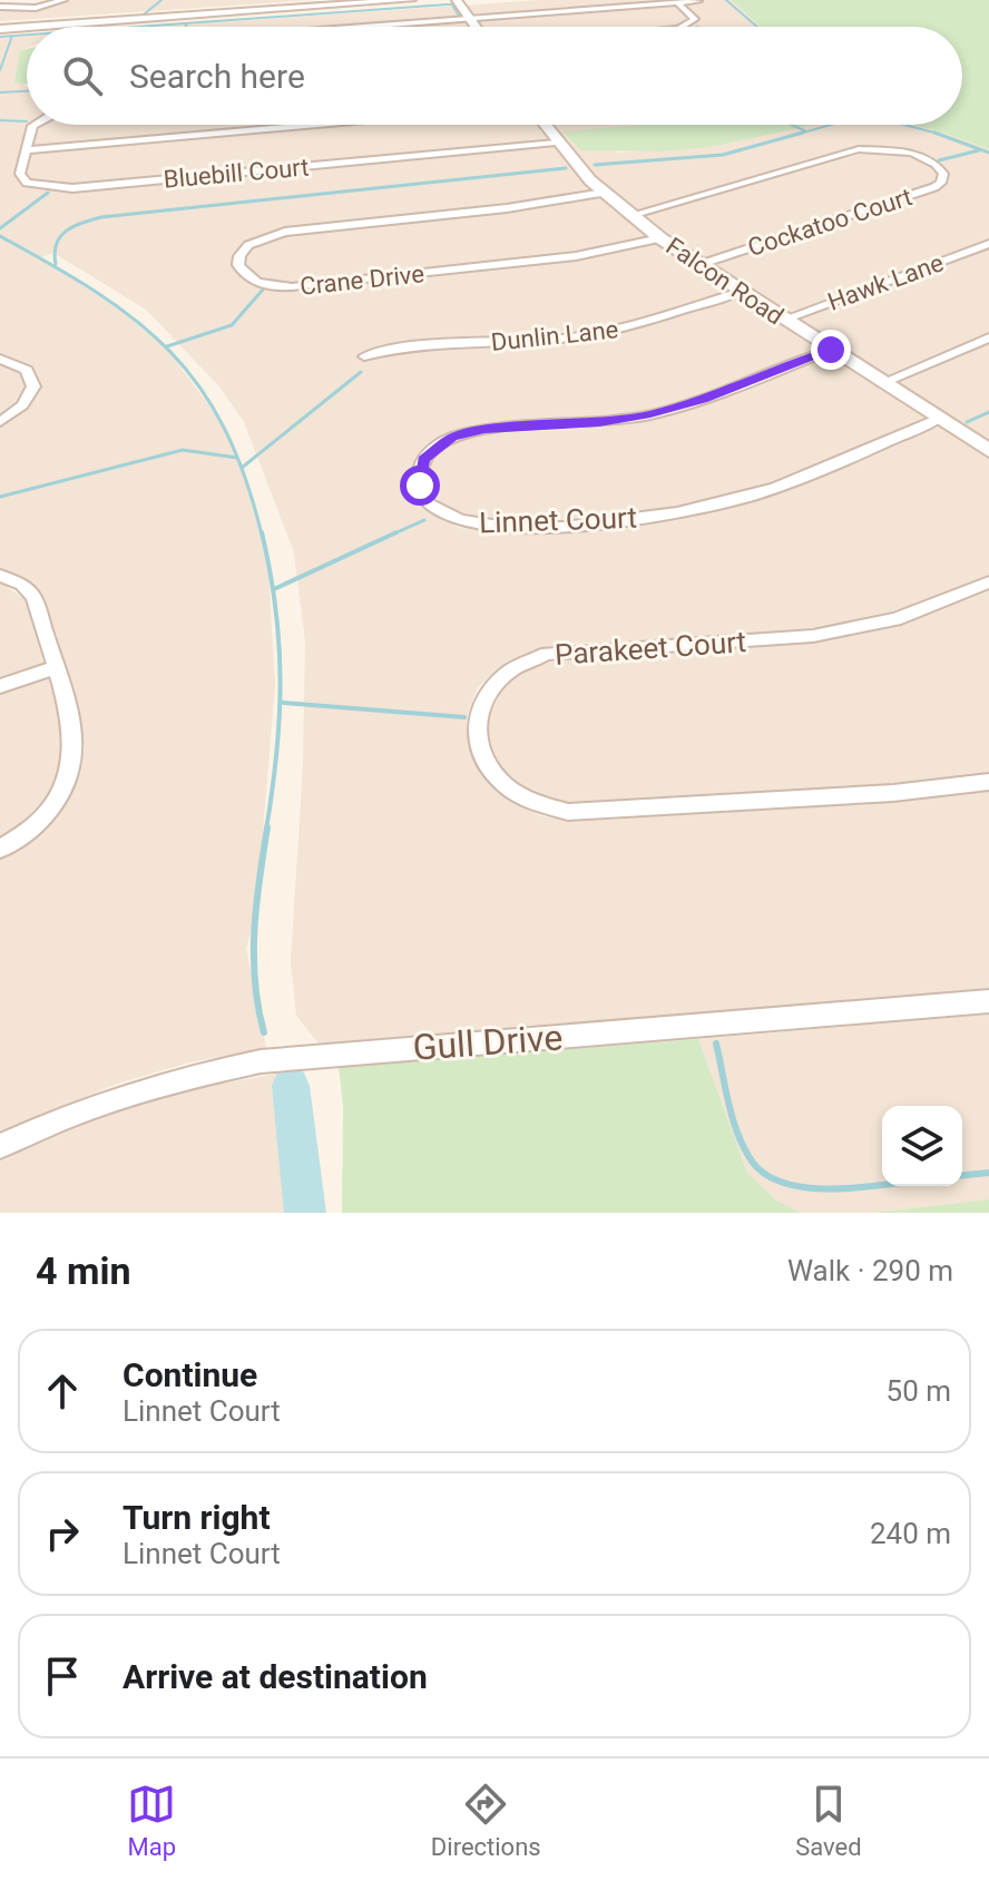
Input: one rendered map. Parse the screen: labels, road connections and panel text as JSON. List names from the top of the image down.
{
  "streets": {
    "street": [
      "Bluebill Court",
      "Cockatoo Court",
      "Crane Drive",
      "Falcon Road",
      "Hawk Lane",
      "Dunlin Lane",
      "Linnet Court",
      "Parakeet Court",
      "Gull Drive"
    ]
  },
  "crossings": [
    ["Bluebill Court", "Falcon Road"],
    ["Cockatoo Court", "Falcon Road"],
    ["Crane Drive", "Falcon Road"],
    ["Falcon Road", "Hawk Lane"],
    ["Falcon Road", "Dunlin Lane"],
    ["Falcon Road", "Linnet Court"]
  ],
  "page": {
    "search": "Search here",
    "heading": ["4 min", "Walk · 290 m"],
    "list": [
      ["Continue", "Linnet Court", "50 m"],
      ["Turn right", "Linnet Court", "240 m"],
      "Arrive at destination"
    ],
    "nav": ["Map", "Directions", "Saved"]
  }
}
